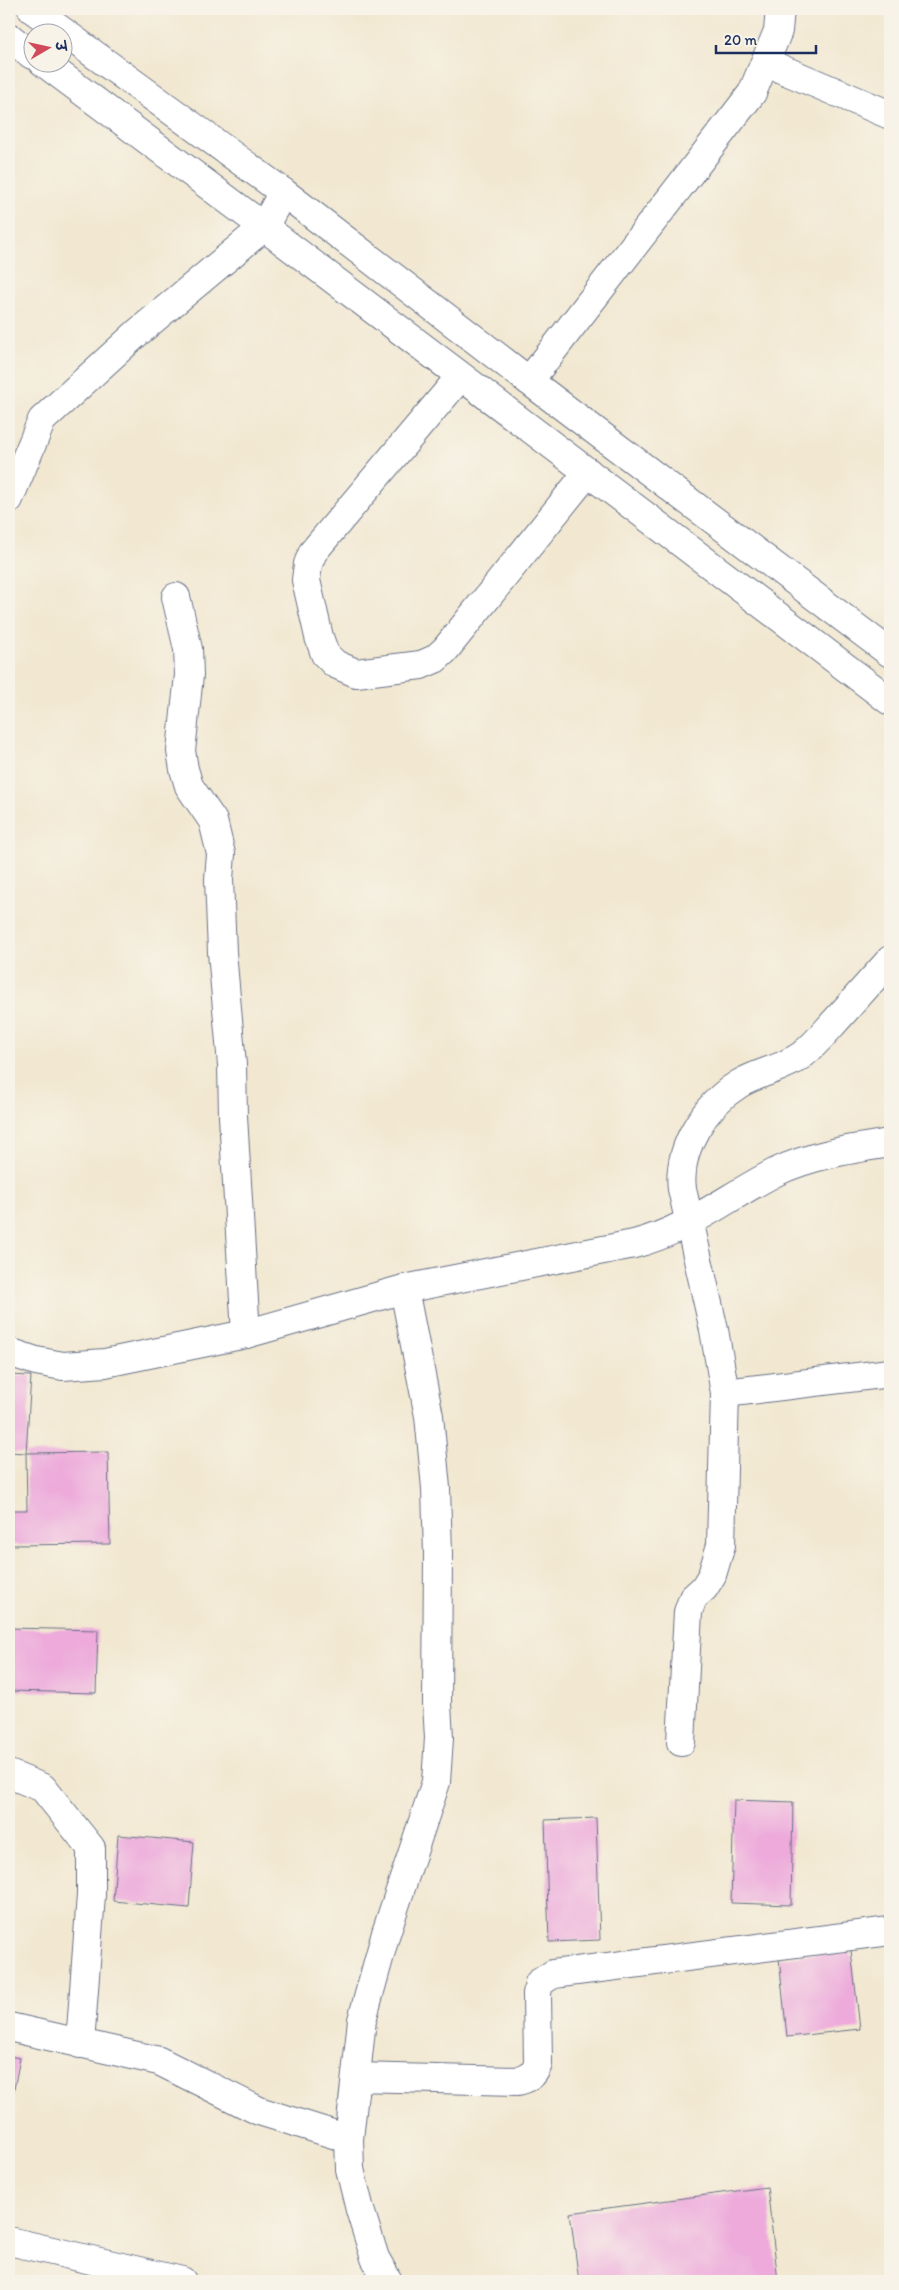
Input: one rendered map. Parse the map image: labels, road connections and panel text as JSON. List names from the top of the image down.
{
  "scale_bar": "20 m",
  "north": "right"
}
